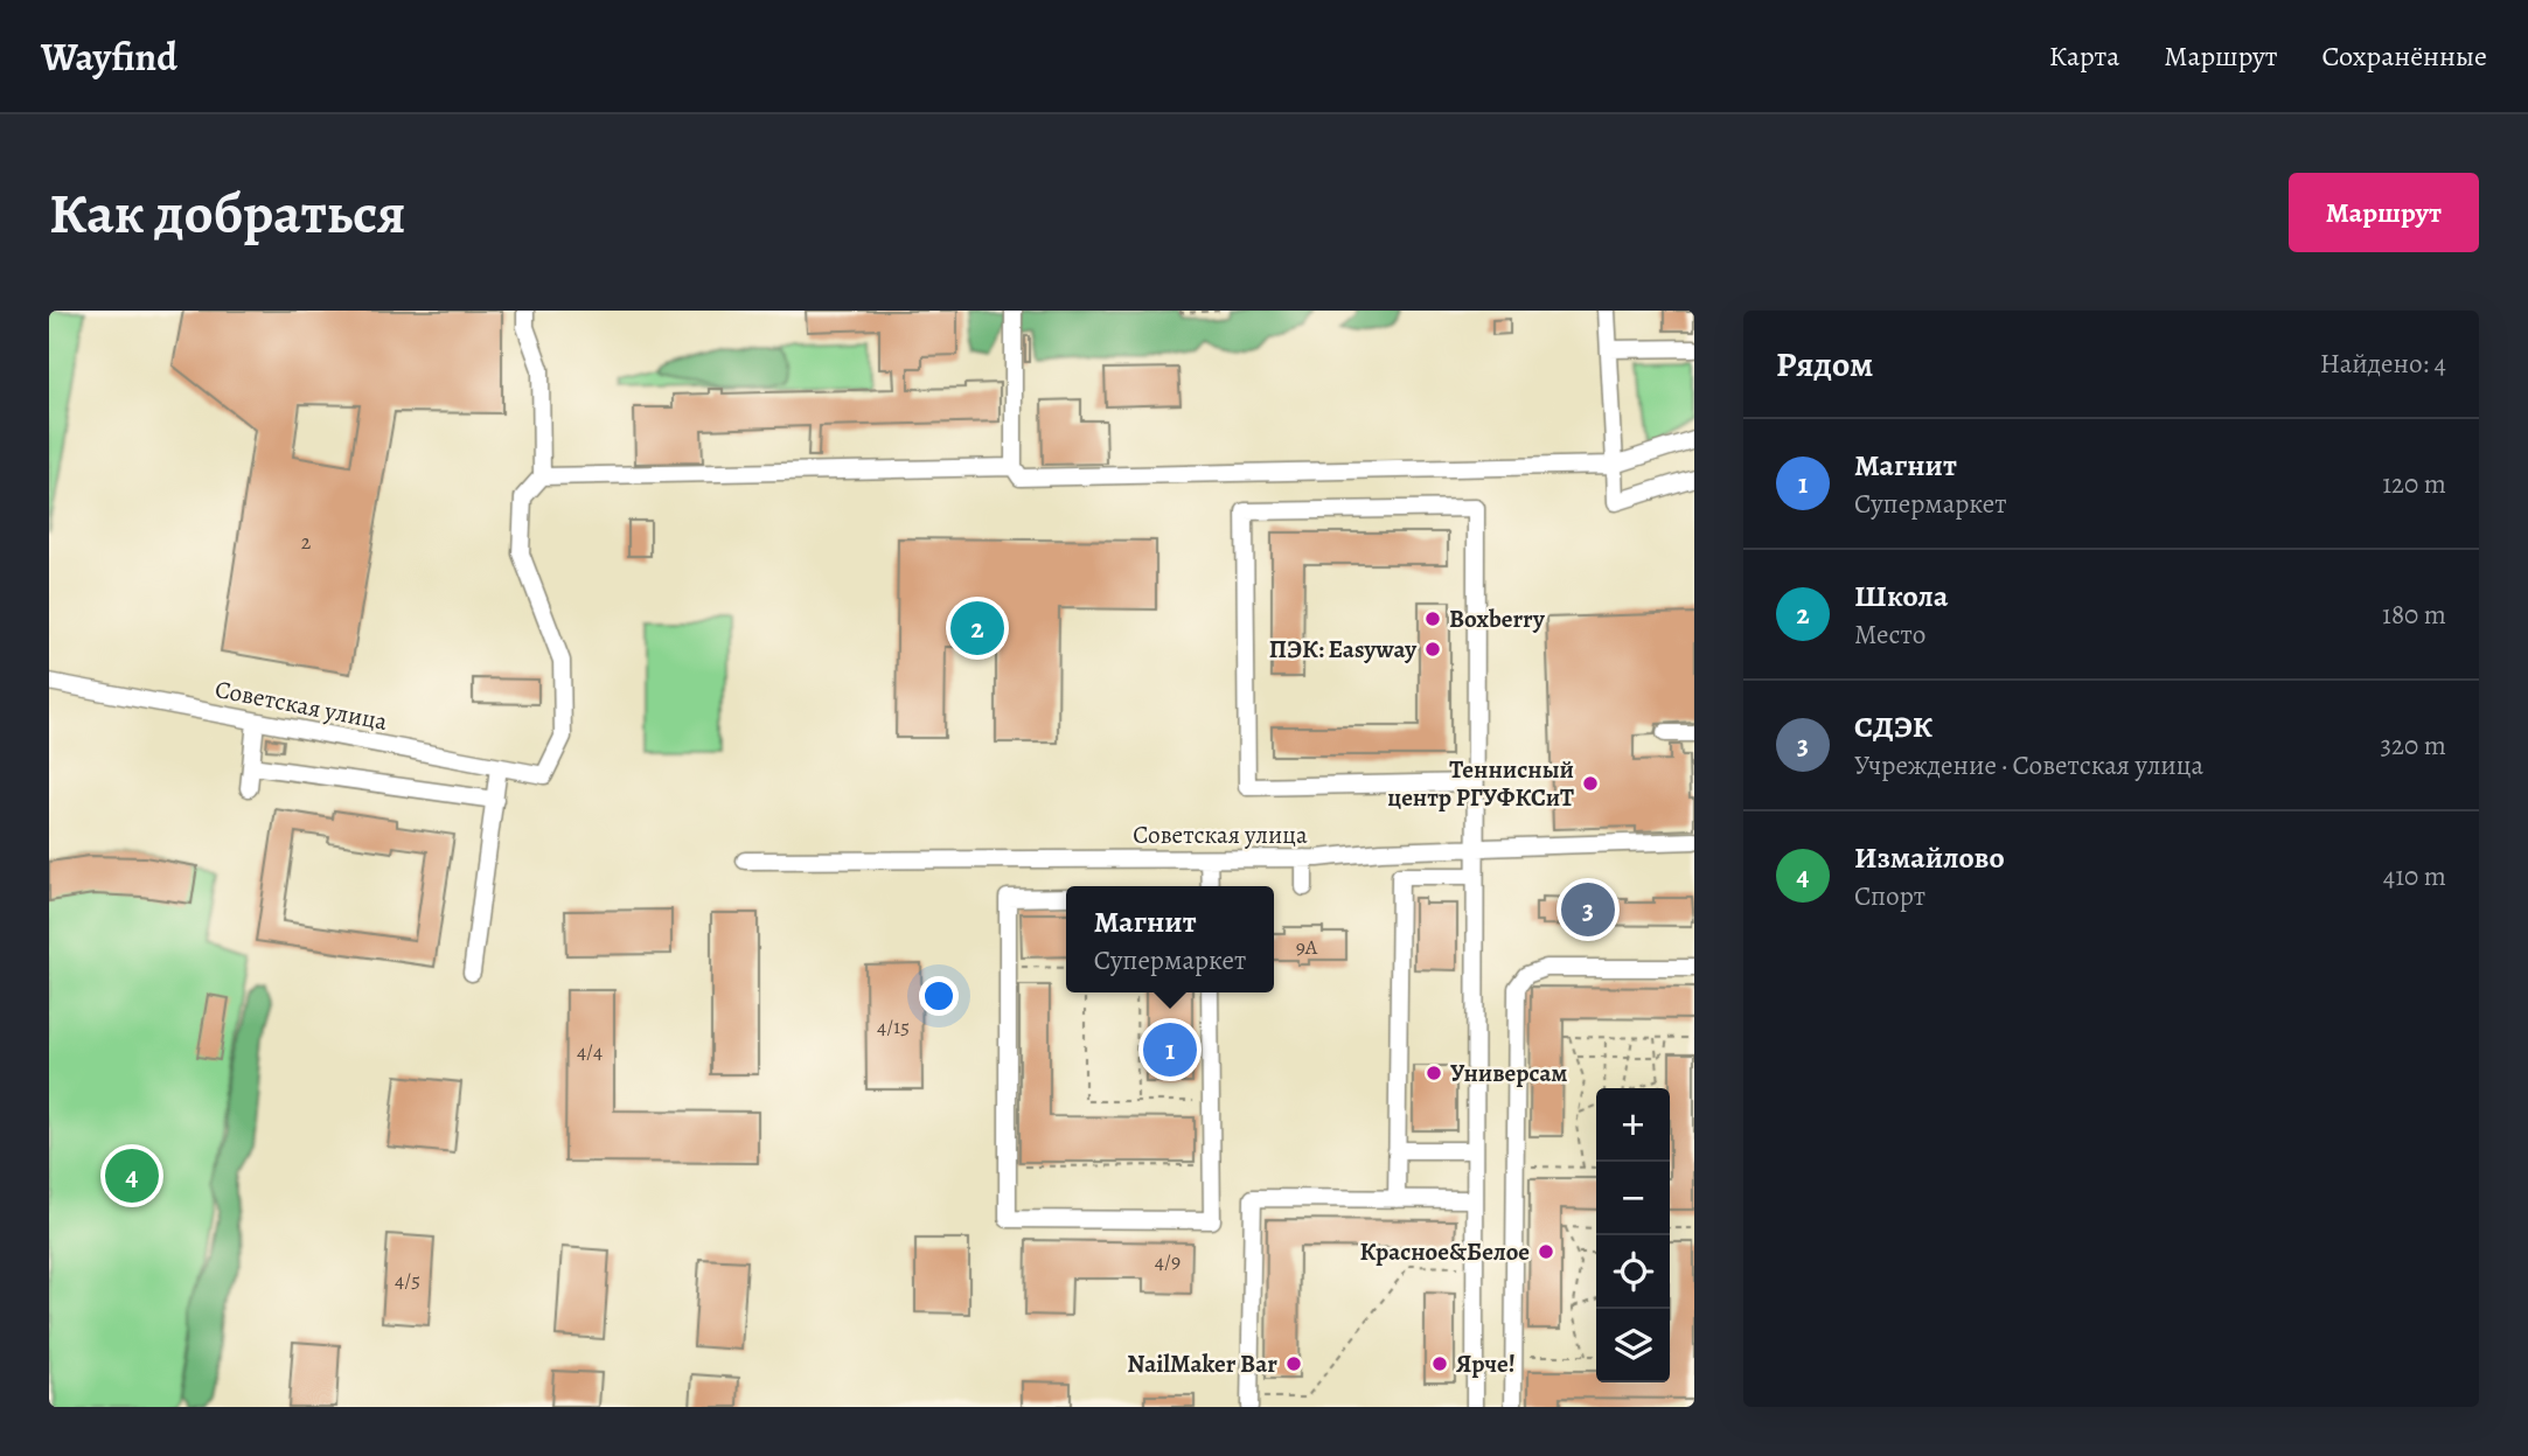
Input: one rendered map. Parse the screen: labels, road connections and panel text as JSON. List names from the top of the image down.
{
  "streets": {
    "street": ["Советская улица"]
  },
  "places": [
    "Boxberry",
    "ПЭК: Easyway",
    "Теннисный центр РГУФКСиТ",
    "Универсам",
    "Красное&Белое",
    "NailMaker Bar",
    "Ярче!"
  ],
  "house_numbers": [
    "2",
    "9А",
    "4/15",
    "4/4",
    "4/9",
    "4/5"
  ],
  "page": {
    "header": "Wayfind",
    "nav": ["Карта", "Маршрут", "Сохранённые"],
    "buttons": "Маршрут",
    "title": "Как добраться",
    "heading": ["Рядом", "Найдено: 4"],
    "list": [
      {
        "mark": "1",
        "name": "Магнит",
        "note": "Супермаркет",
        "value": "120 m"
      },
      {
        "mark": "2",
        "name": "Школа",
        "note": "Место",
        "value": "180 m"
      },
      {
        "mark": "3",
        "name": "СДЭК",
        "note": "Учреждение · Советская улица",
        "value": "320 m"
      },
      {
        "mark": "4",
        "name": "Измайлово",
        "note": "Спорт",
        "value": "410 m"
      }
    ],
    "pins": [
      "2",
      "3",
      "1",
      "4"
    ],
    "popup": ["Магнит", "Супермаркет"],
    "map_buttons": ["+", "−"]
  }
}
